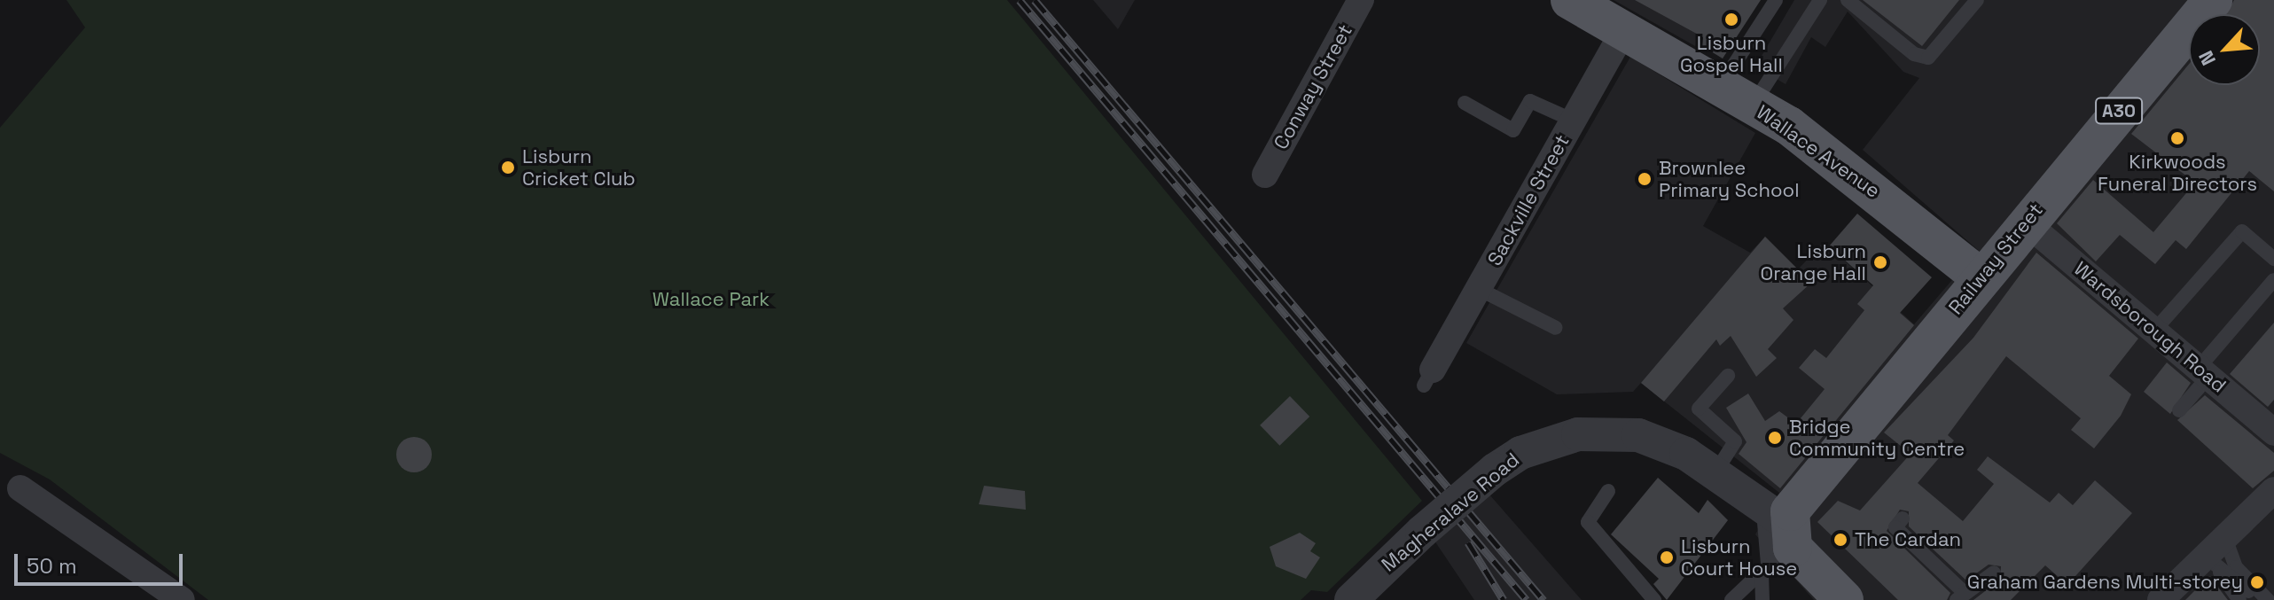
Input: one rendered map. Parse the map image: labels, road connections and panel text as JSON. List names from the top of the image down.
{
  "streets": {
    "main road": ["A30", "Wallace Avenue", "Railway Street"],
    "street": [
      "Conway Street",
      "Sackville Street",
      "Wardsborough Road",
      "Magheralave Road"
    ]
  },
  "crossings": [
    ["Wallace Avenue", "Sackville Street"],
    ["Wallace Avenue", "Railway Street"],
    ["Railway Street", "Wardsborough Road"],
    ["Railway Street", "Magheralave Road"]
  ],
  "parks": ["Wallace Park"],
  "places": [
    "Lisburn Gospel Hall",
    "Kirkwoods Funeral Directors",
    "Lisburn Cricket Club",
    "Brownlee Primary School",
    "Lisburn Orange Hall",
    "Bridge Community Centre",
    "The Cardan",
    "Lisburn Court House",
    "Graham Gardens Multi-storey"
  ],
  "scale_bar": "50 m",
  "north": "bottom left"
}
